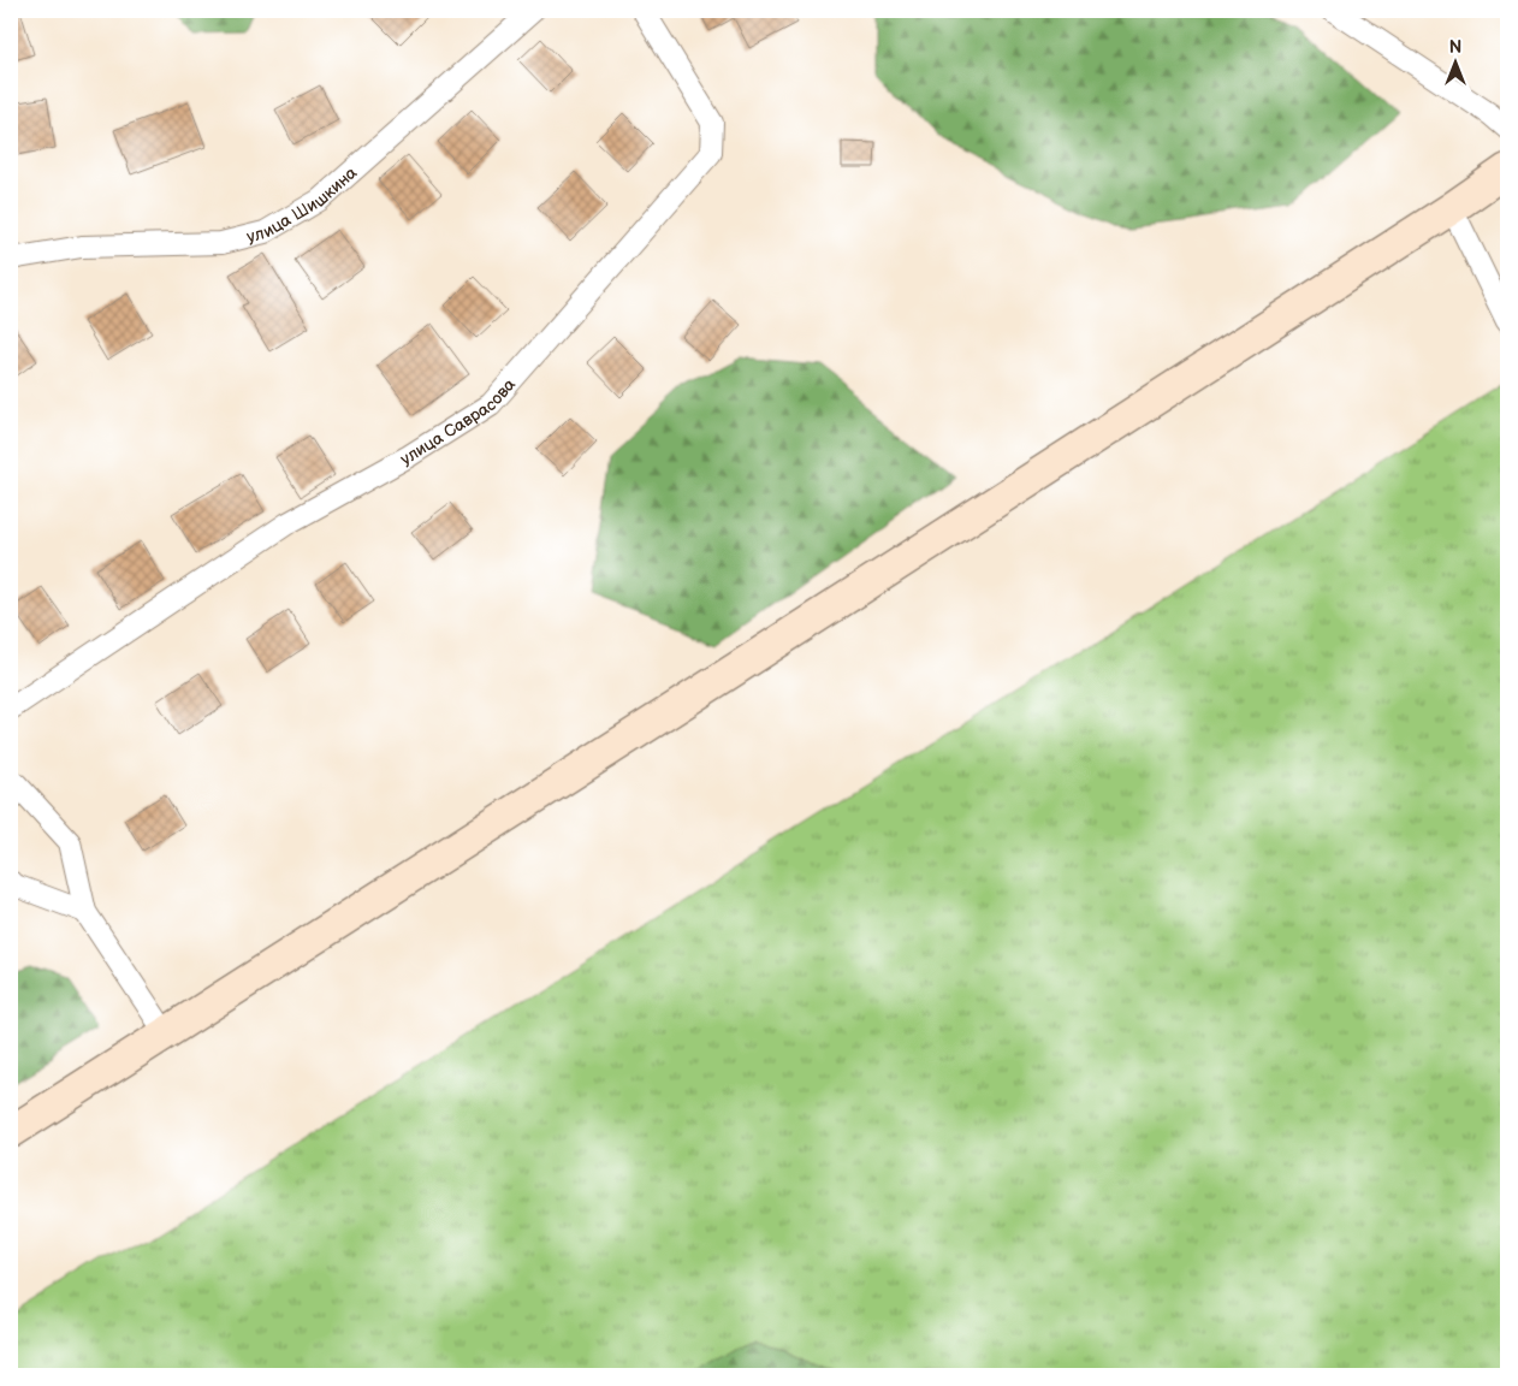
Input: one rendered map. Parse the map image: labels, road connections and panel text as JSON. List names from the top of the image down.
{
  "streets": {
    "street": ["улица Шишкина", "улица Саврасова"]
  },
  "north": "top"
}
